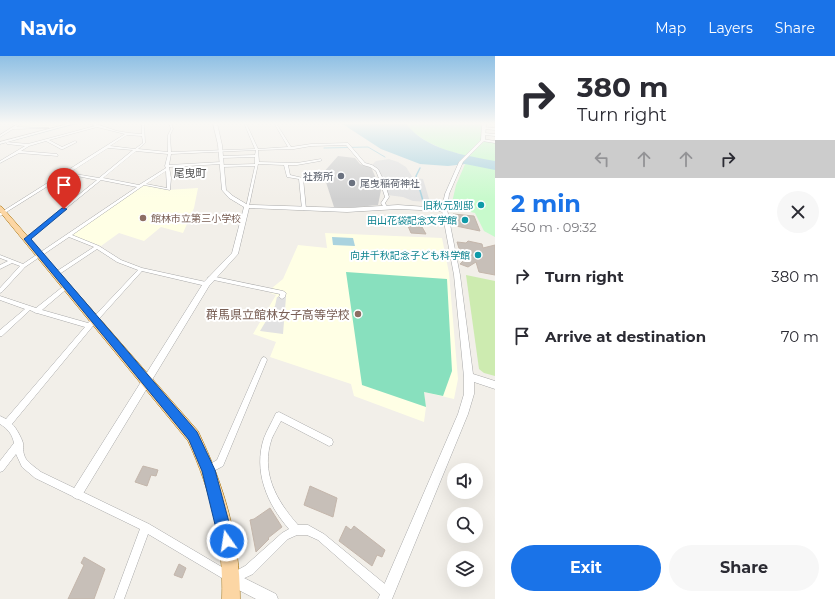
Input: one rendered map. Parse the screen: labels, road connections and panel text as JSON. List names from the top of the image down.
{
  "districts": ["尾曳町"],
  "places": [
    "社務所",
    "尾曳稲荷神社",
    "旧秋元別邸",
    "館林市立第三小学校",
    "田山花袋記念文学館",
    "向井千秋記念子ども科学館",
    "群馬県立館林女子高等学校"
  ],
  "page": {
    "header": "Navio",
    "nav": ["Map", "Layers", "Share"],
    "turn": ["380 m", "Turn right"],
    "heading": ["2 min", "450 m · 09:32"],
    "list": [
      {
        "name": "Turn right",
        "value": "380 m"
      },
      {
        "name": "Arrive at destination",
        "value": "70 m"
      }
    ],
    "buttons": ["Exit", "Share"]
  }
}
